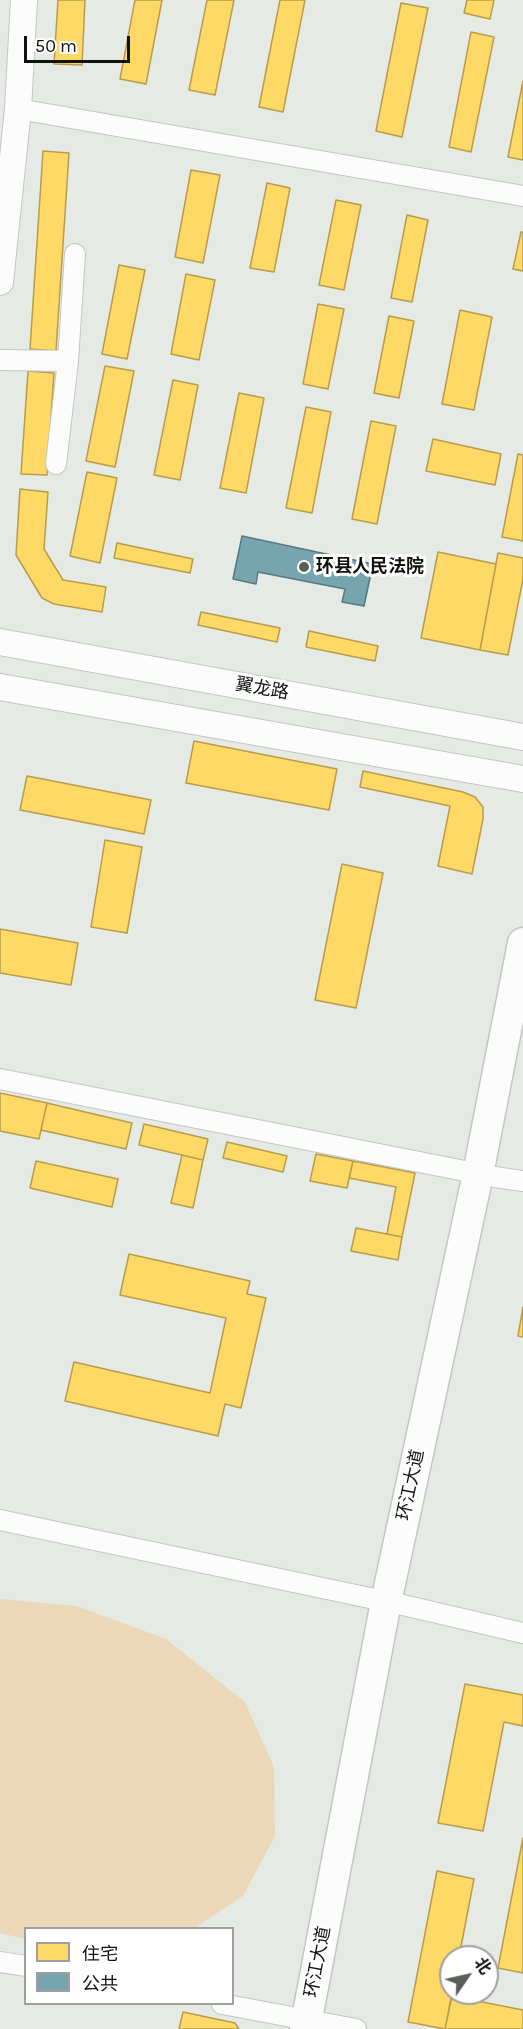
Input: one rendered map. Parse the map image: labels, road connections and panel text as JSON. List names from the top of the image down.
{
  "streets": {
    "highway": ["环江大道"],
    "main road": ["翼龙路"]
  },
  "places": ["环县人民法院"],
  "legend": ["住宅", "公共"],
  "scale_bar": "50 m",
  "north": "top right"
}
